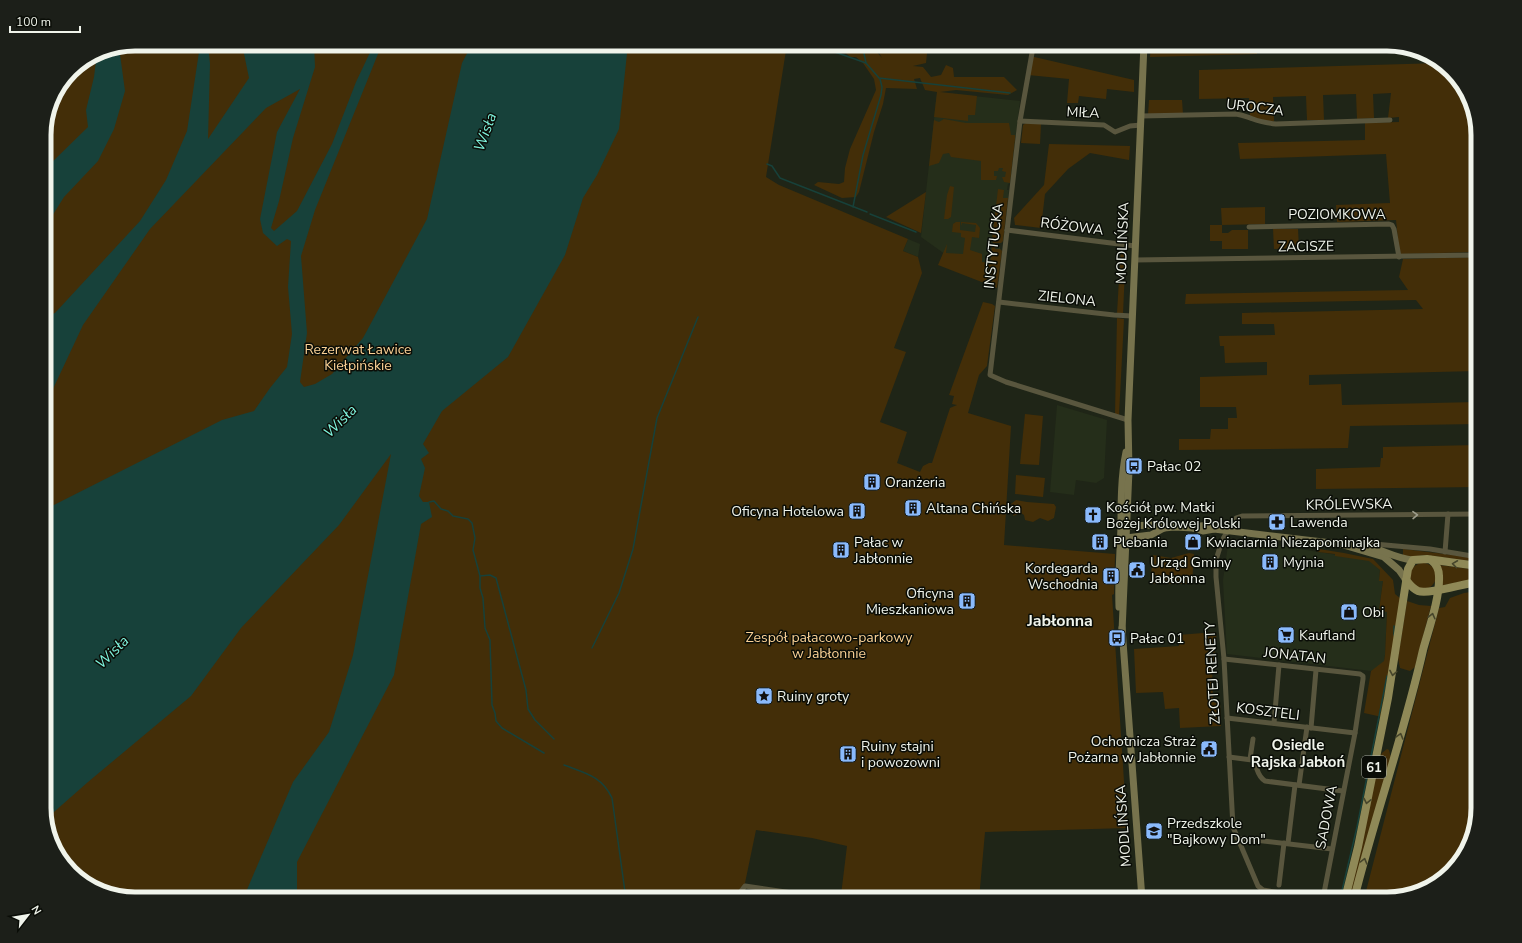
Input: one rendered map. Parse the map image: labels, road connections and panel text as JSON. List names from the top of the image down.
{
  "streets": {
    "main road": ["MODLIŃSKA", "61"],
    "street": [
      "UROCZA",
      "MIŁA",
      "POZIOMKOWA",
      "RÓŻOWA",
      "INSTYTUCKA",
      "ZACISZE",
      "ZIELONA",
      "KRÓLEWSKA",
      "JONATAN",
      "ZŁOTEJ RENETY",
      "KOSZTELI",
      "SADOWA"
    ]
  },
  "crossings": [
    ["UROCZA", "MODLIŃSKA"],
    ["MIŁA", "MODLIŃSKA"],
    ["MIŁA", "INSTYTUCKA"],
    ["POZIOMKOWA", "ZACISZE"],
    ["RÓŻOWA", "MODLIŃSKA"],
    ["RÓŻOWA", "INSTYTUCKA"],
    ["MODLIŃSKA", "INSTYTUCKA"],
    ["MODLIŃSKA", "ZACISZE"],
    ["MODLIŃSKA", "ZIELONA"],
    ["INSTYTUCKA", "ZIELONA"],
    ["KRÓLEWSKA", "ZŁOTEJ RENETY"],
    ["JONATAN", "ZŁOTEJ RENETY"],
    ["JONATAN", "KOSZTELI"],
    ["JONATAN", "SADOWA"],
    ["ZŁOTEJ RENETY", "KOSZTELI"],
    ["KOSZTELI", "SADOWA"]
  ],
  "districts": ["Jabłonna", "Osiedle Rajska Jabłoń"],
  "water": ["Wisła"],
  "parks": ["Rezerwat Ławice Kiełpińskie", "Zespół pałacowo-parkowy w Jabłonnie"],
  "places": {
    "bus stop": ["Pałac 02", "Pałac 01"],
    "building": [
      "Oranżeria",
      "Altana Chińska",
      "Oficyna Hotelowa",
      "Plebania",
      "Pałac w Jabłonnie",
      "Myjnia",
      "Kordegarda Wschodnia",
      "Oficyna Mieszkaniowa",
      "Ruiny stajni i powozowni"
    ],
    "church": ["Kościół pw. Matki Bożej Królowej Polski"],
    "pharmacy": ["Lawenda"],
    "shop": ["Kwiaciarnia Niezapominajka", "Obi"],
    "public building": ["Urząd Gminy Jabłonna", "Ochotnicza Straż Pożarna w Jabłonnie"],
    "supermarket": ["Kaufland"],
    "place": ["Ruiny groty"],
    "school or university": ["Przedszkole \"Bajkowy Dom\""]
  },
  "scale_bar": "100 m",
  "north": "top right"
}
